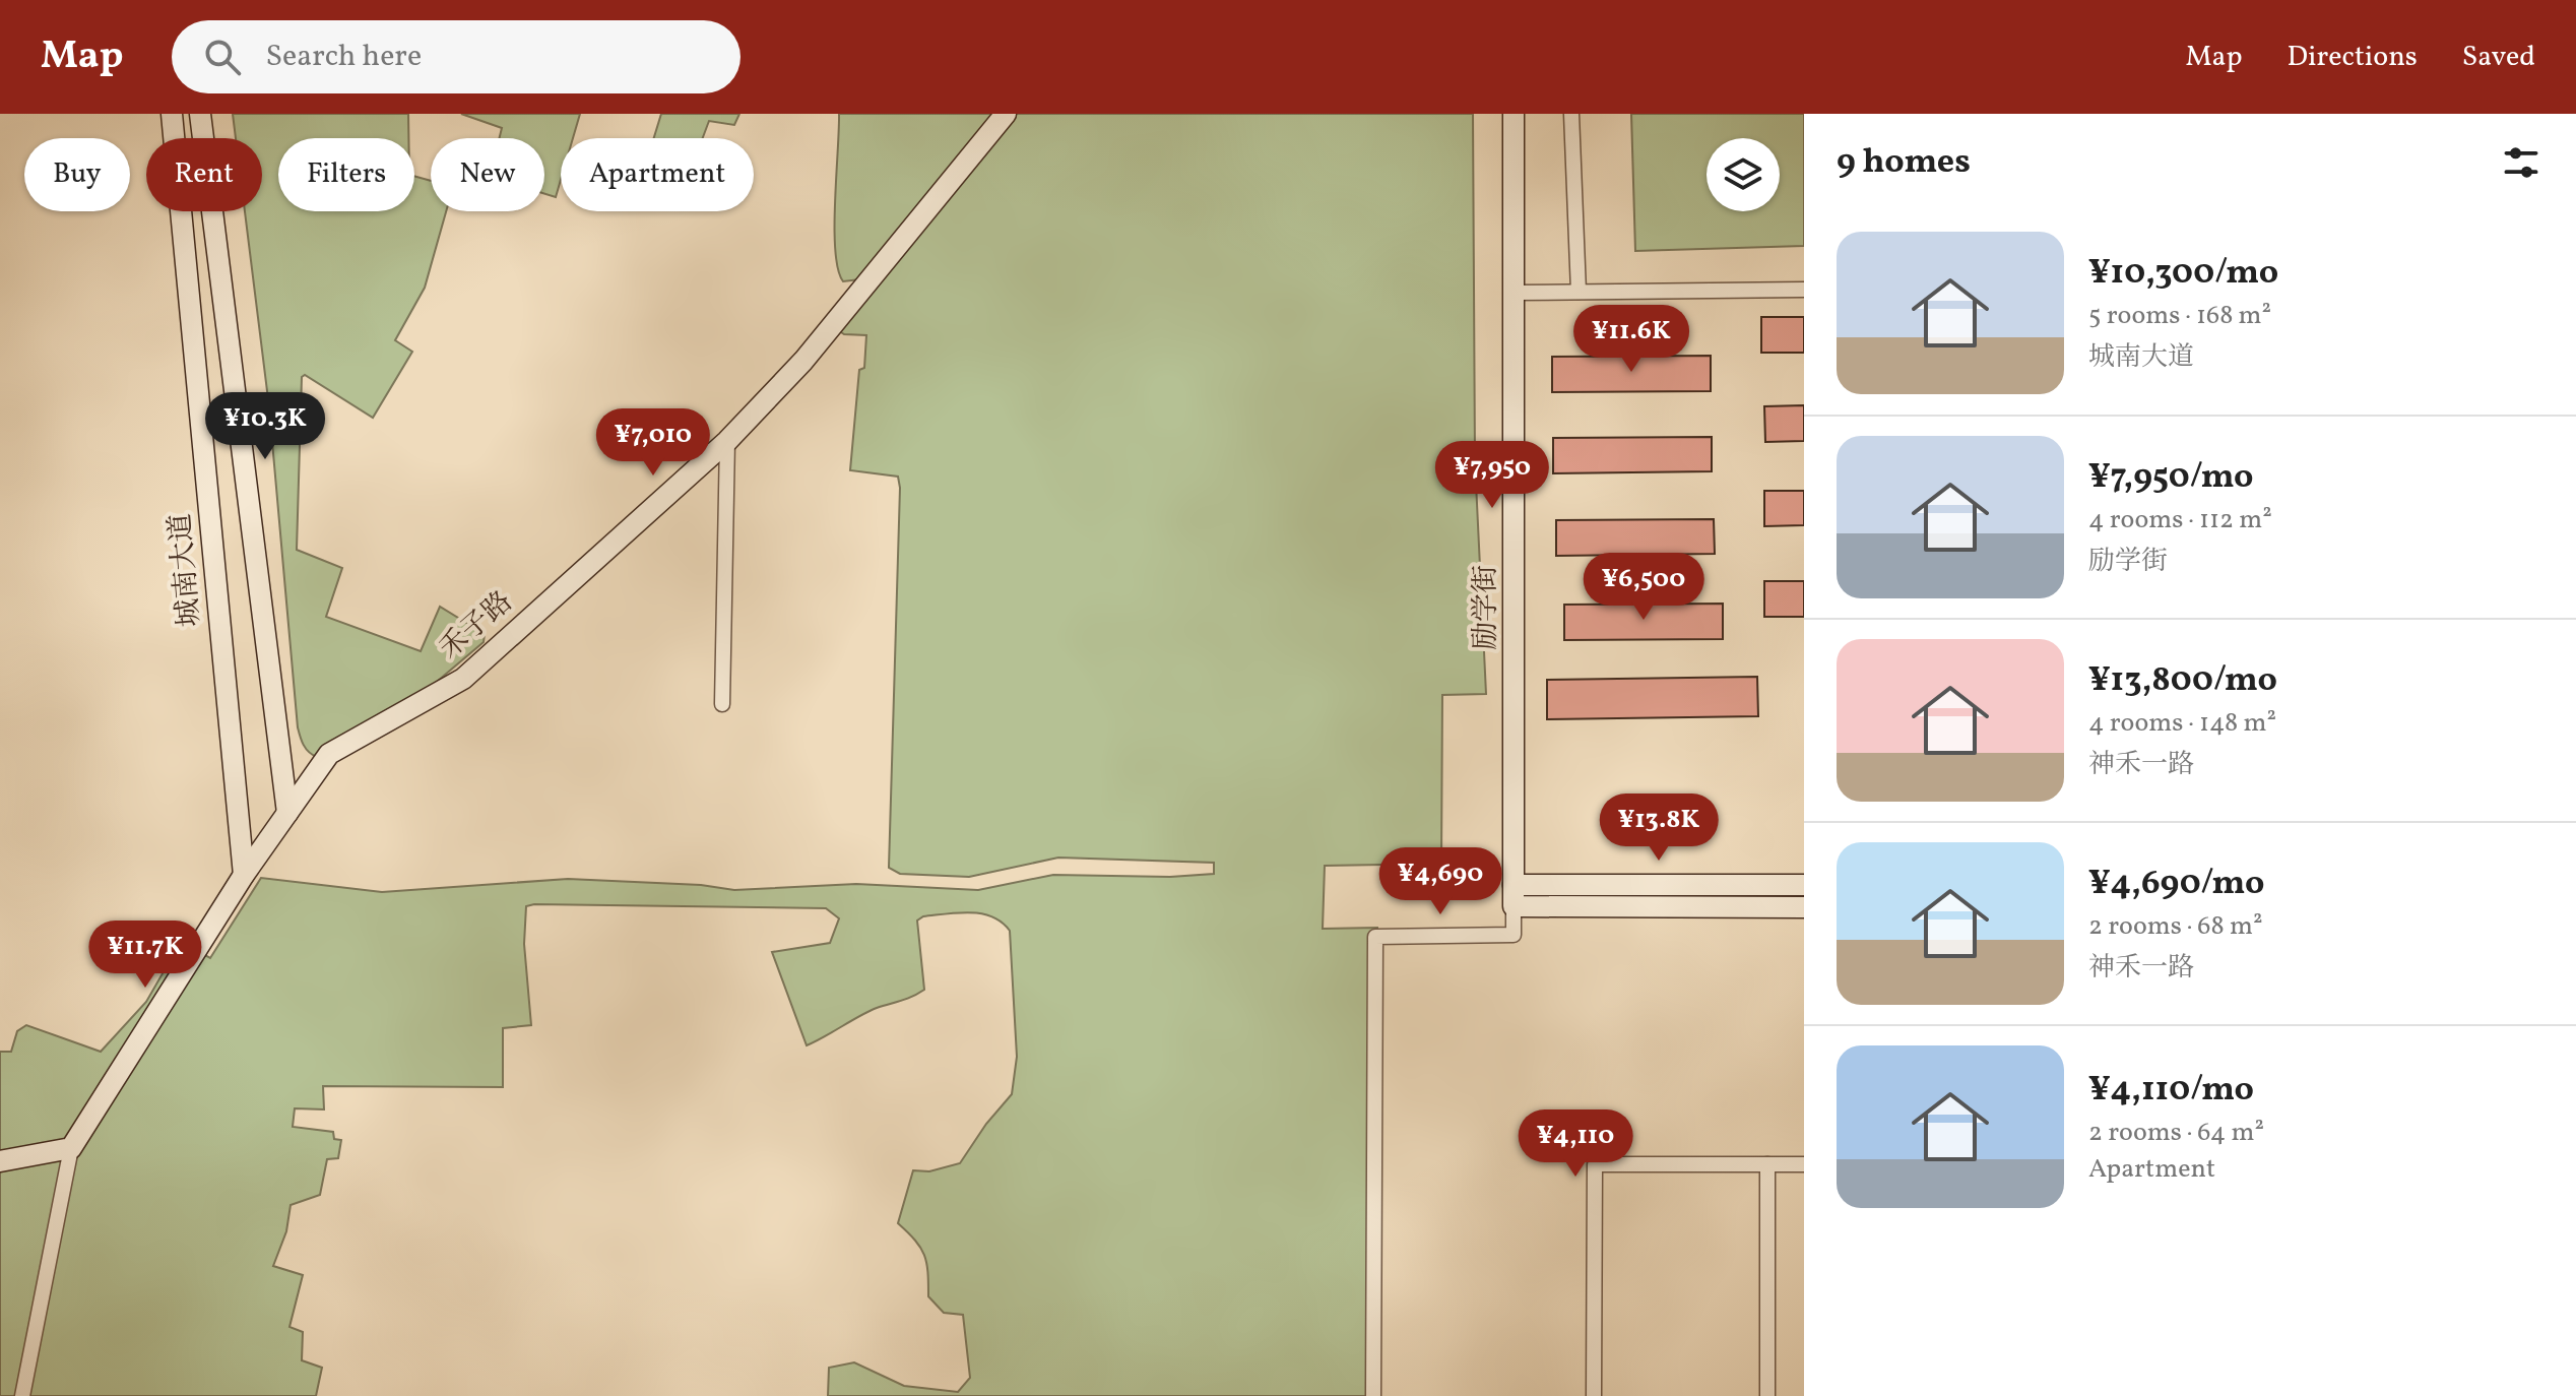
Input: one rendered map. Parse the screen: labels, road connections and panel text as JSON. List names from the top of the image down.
{
  "streets": {
    "main road": ["城南大道", "励学街", "禾子路"]
  },
  "crossings": [
    ["城南大道", "禾子路"]
  ],
  "page": {
    "header": "Map",
    "search": "Search here",
    "nav": ["Map", "Directions", "Saved"],
    "heading": "9 homes",
    "chip": [
      "Buy",
      "Rent",
      "Filters",
      "New",
      "Apartment"
    ],
    "list": [
      {
        "name": "¥10,300/mo",
        "note": "5 rooms · 168 m² · 城南大道"
      },
      {
        "name": "¥7,950/mo",
        "note": "4 rooms · 112 m² · 励学街"
      },
      {
        "name": "¥13,800/mo",
        "note": "4 rooms · 148 m² · 神禾一路"
      },
      {
        "name": "¥4,690/mo",
        "note": "2 rooms · 68 m² · 神禾一路"
      },
      {
        "name": "¥4,110/mo",
        "note": "2 rooms · 64 m² · Apartment"
      }
    ],
    "price": [
      "¥11.6K",
      "¥10.3K",
      "¥7,010",
      "¥7,950",
      "¥6,500",
      "¥13.8K",
      "¥4,690",
      "¥11.7K",
      "¥4,110"
    ]
  }
}
